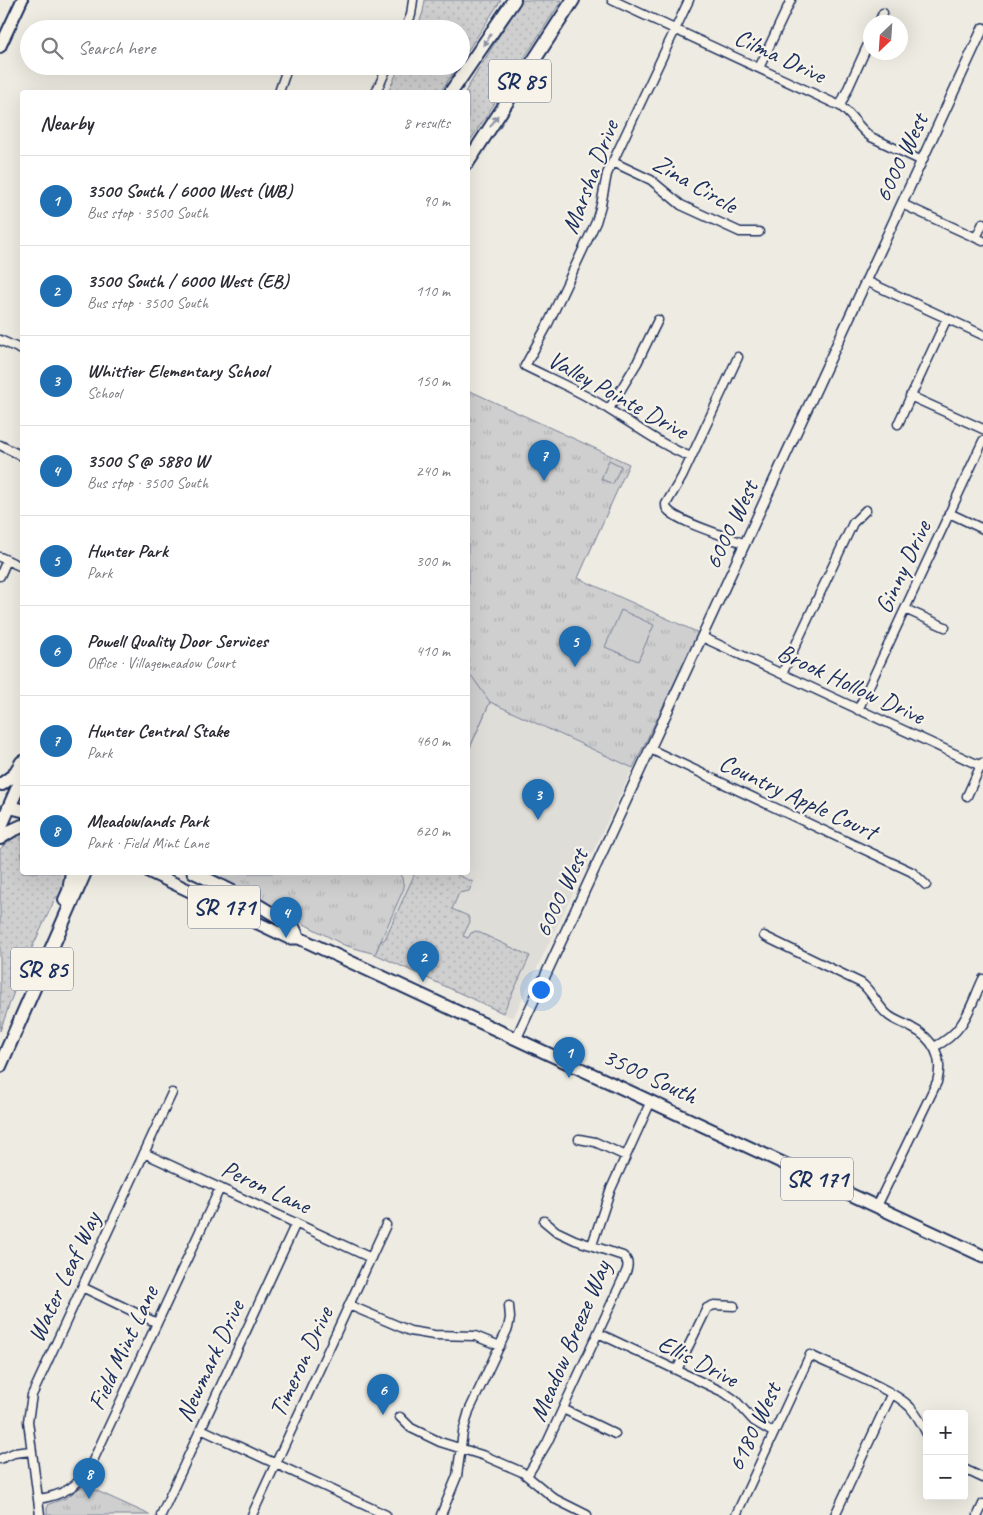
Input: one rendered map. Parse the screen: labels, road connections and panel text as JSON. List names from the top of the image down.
{
  "streets": {
    "highway": ["SR 85"],
    "main road": ["SR 171", "3500 South"],
    "street": [
      "Cilma Drive",
      "6000 West",
      "Marsha Drive",
      "Zina Circle",
      "Valley Pointe Drive",
      "Ginny Drive",
      "Brook Hollow Drive",
      "Country Apple Court",
      "Peron Lane",
      "Water Leaf Way",
      "Meadow Breeze Way",
      "Field Mint Lane",
      "Newmark Drive",
      "Ellis Drive",
      "Timeron Drive",
      "6180 West"
    ]
  },
  "crossings": [
    ["Cilma Drive", "6000 West"],
    ["Cilma Drive", "Marsha Drive"],
    ["6000 West", "Brook Hollow Drive"],
    ["6000 West", "Country Apple Court"],
    ["6000 West", "3500 South"],
    ["Marsha Drive", "Zina Circle"],
    ["Marsha Drive", "Valley Pointe Drive"],
    ["Ginny Drive", "Brook Hollow Drive"],
    ["3500 South", "Meadow Breeze Way"],
    ["Peron Lane", "Water Leaf Way"],
    ["Peron Lane", "Field Mint Lane"],
    ["Peron Lane", "Newmark Drive"],
    ["Peron Lane", "Timeron Drive"],
    ["Water Leaf Way", "Field Mint Lane"],
    ["Meadow Breeze Way", "Ellis Drive"],
    ["Ellis Drive", "6180 West"]
  ],
  "north": "bottom left",
  "page": {
    "search": "Search here",
    "heading": ["Nearby", "8 results"],
    "list": [
      {
        "mark": "1",
        "name": "3500 South / 6000 West (WB)",
        "note": "Bus stop · 3500 South",
        "value": "90 m"
      },
      {
        "mark": "2",
        "name": "3500 South / 6000 West (EB)",
        "note": "Bus stop · 3500 South",
        "value": "110 m"
      },
      {
        "mark": "3",
        "name": "Whittier Elementary School",
        "note": "School",
        "value": "150 m"
      },
      {
        "mark": "4",
        "name": "3500 S @ 5880 W",
        "note": "Bus stop · 3500 South",
        "value": "240 m"
      },
      {
        "mark": "5",
        "name": "Hunter Park",
        "note": "Park",
        "value": "300 m"
      },
      {
        "mark": "6",
        "name": "Powell Quality Door Services",
        "note": "Office · Villagemeadow Court",
        "value": "410 m"
      },
      {
        "mark": "7",
        "name": "Hunter Central Stake",
        "note": "Park",
        "value": "460 m"
      },
      {
        "mark": "8",
        "name": "Meadowlands Park",
        "note": "Park · Field Mint Lane",
        "value": "620 m"
      }
    ],
    "pins": [
      "7",
      "5",
      "3",
      "4",
      "2",
      "1",
      "6",
      "8"
    ],
    "map_buttons": ["+", "−"]
  }
}
